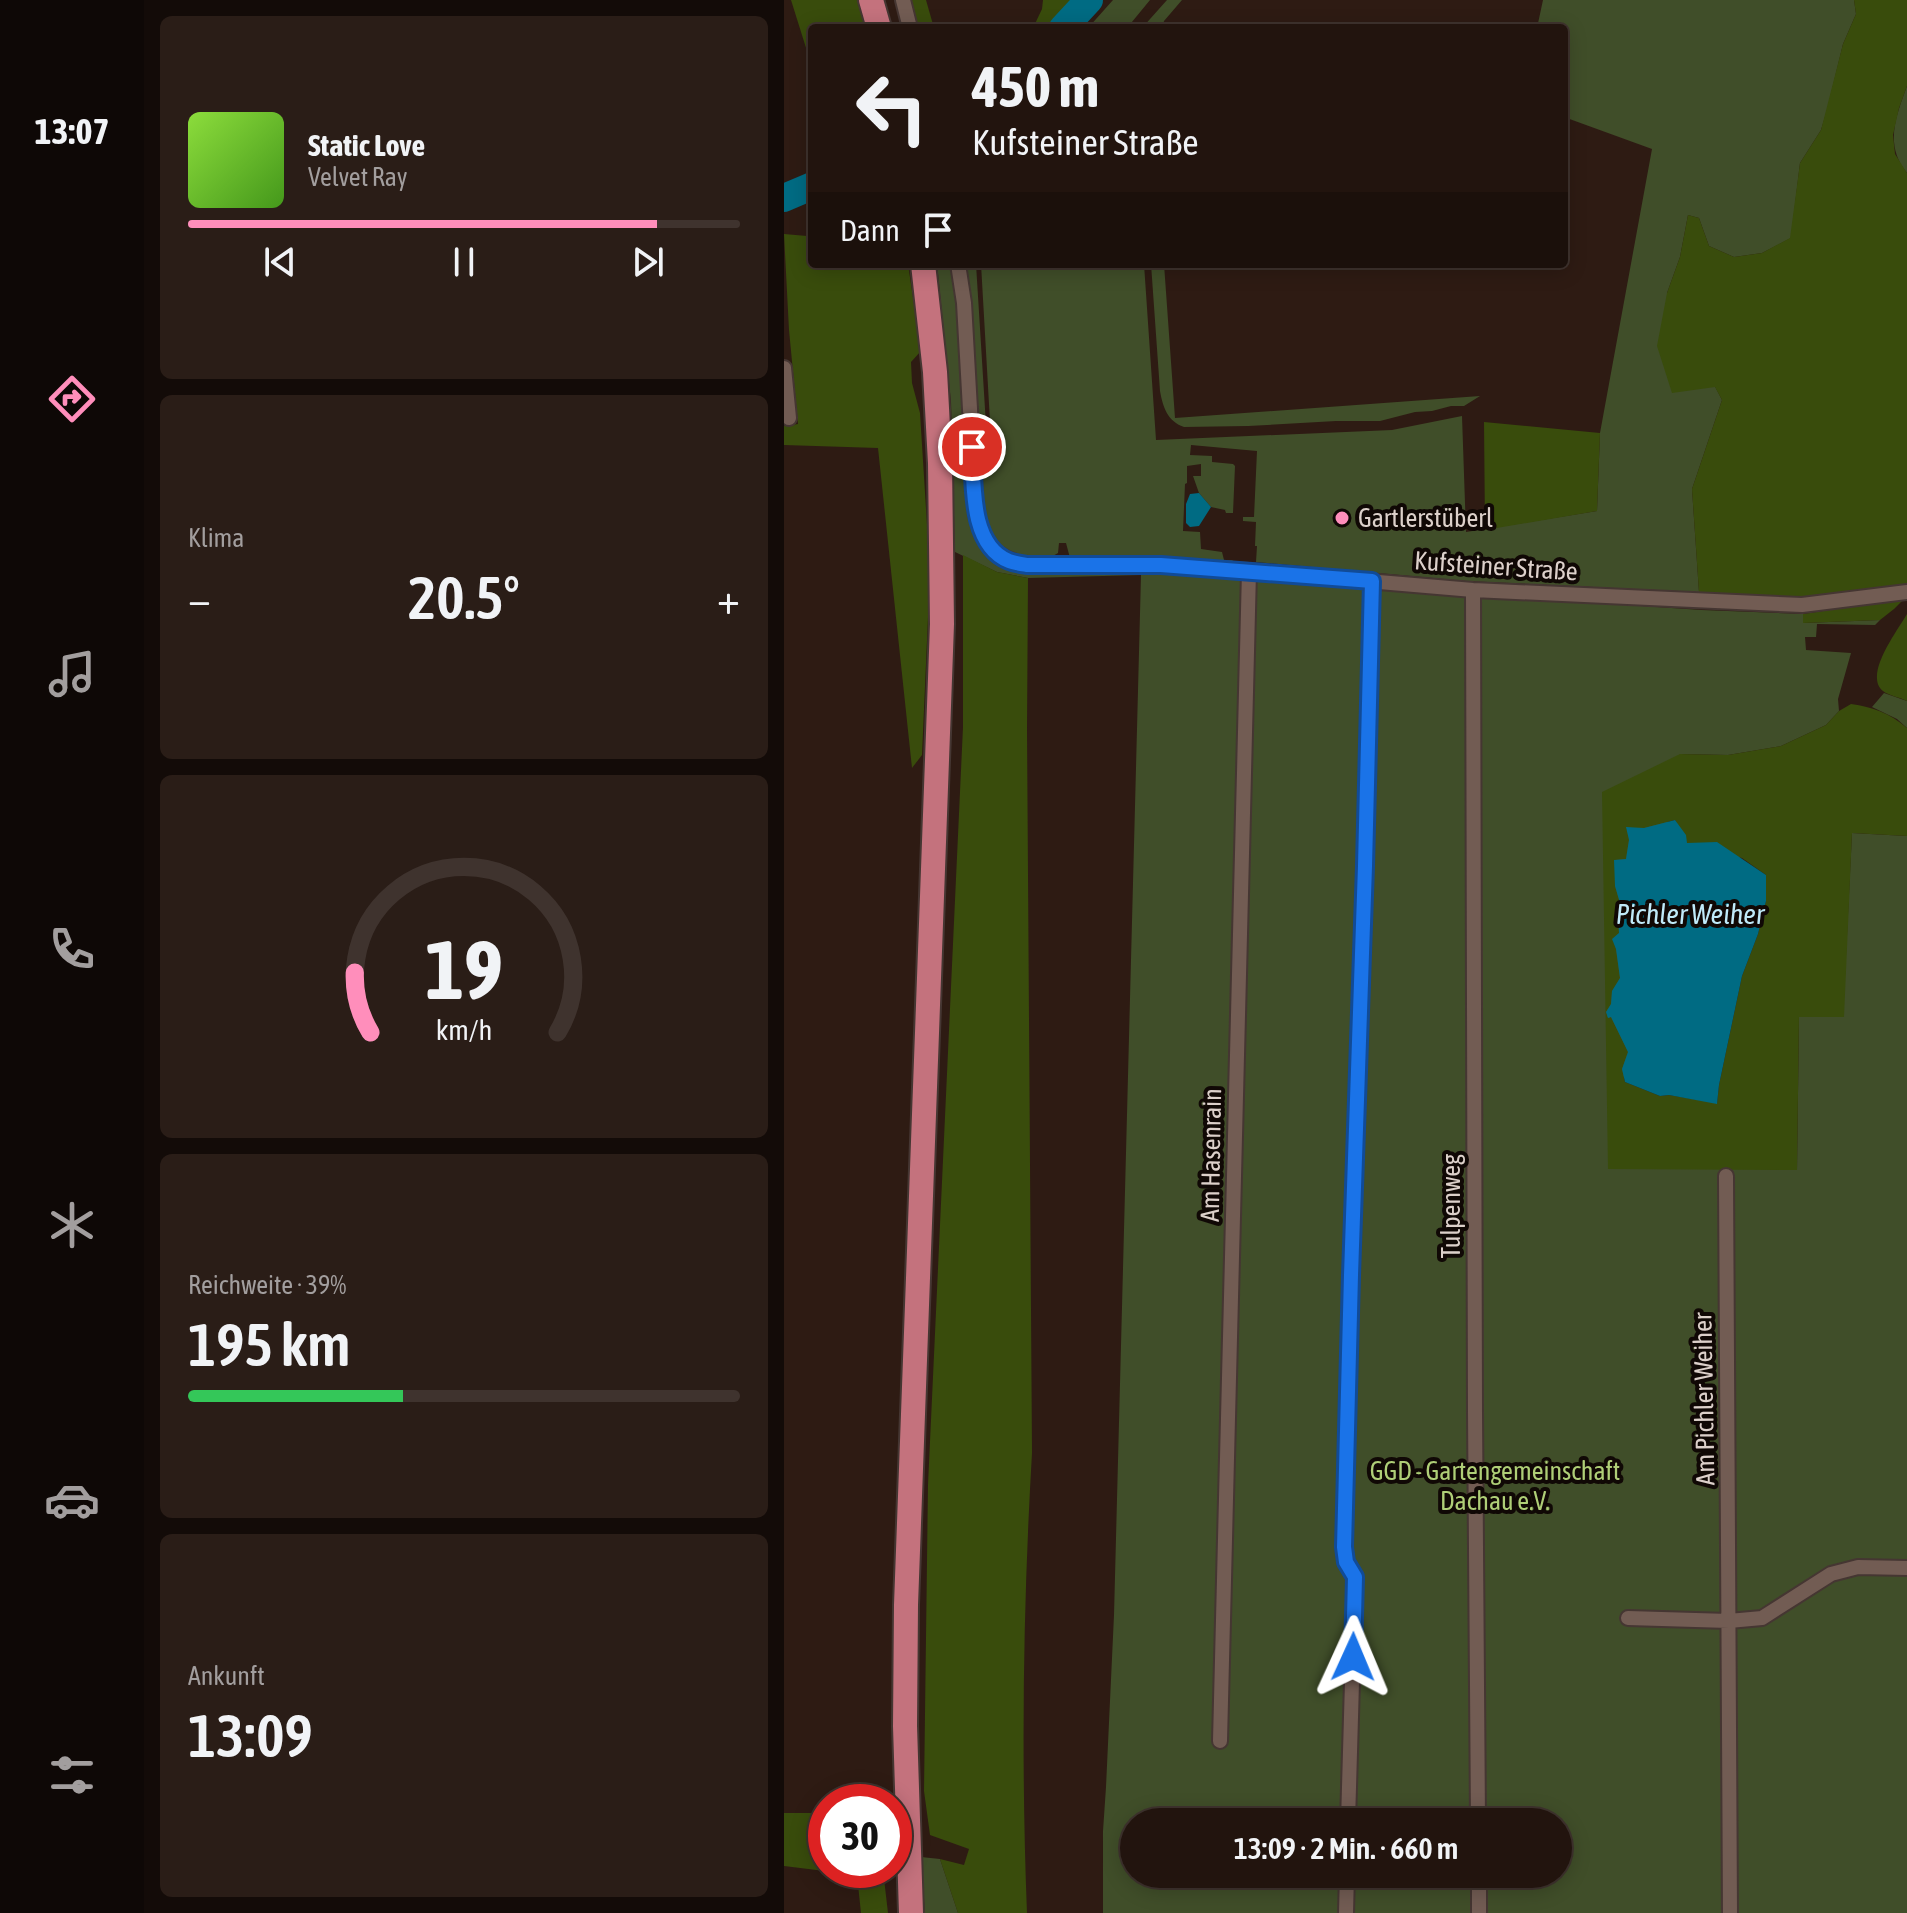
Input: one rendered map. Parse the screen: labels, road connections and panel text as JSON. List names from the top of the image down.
{
  "streets": {
    "street": [
      "Kufsteiner Straße",
      "Am Hasenrain",
      "Tulpenweg",
      "Am Pichler Weiher"
    ]
  },
  "crossings": [
    ["Kufsteiner Straße", "Am Hasenrain"],
    ["Kufsteiner Straße", "Tulpenweg"]
  ],
  "water": ["Pichler Weiher"],
  "parks": ["GGD - Gartengemeinschaft Dachau e.V."],
  "places": ["Gartlerstüberl"],
  "page": {
    "tabs": "13:07",
    "turn": ["450 m", "Kufsteiner Straße"],
    "song": ["Static Love", "Velvet Ray"],
    "then": "Dann",
    "tile": [
      "Klima",
      ["Reichweite · 39%", "195 km"],
      ["Ankunft", "13:09"]
    ],
    "heat": ["−", "20.5°", "+"],
    "limit": "30",
    "trip": "13:09 · 2 Min. · 660 m",
    "gauge": ["19", "km/h"]
  }
}
